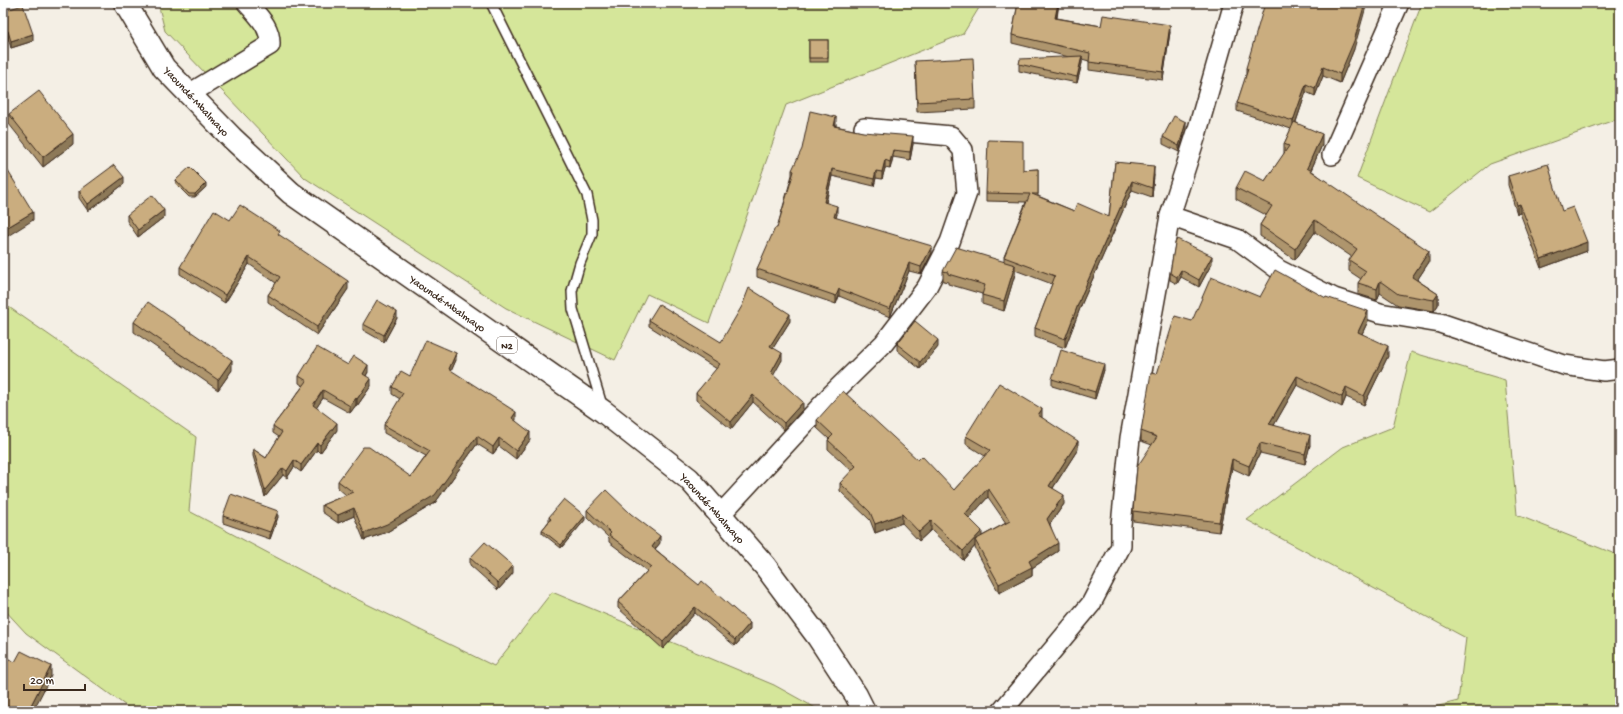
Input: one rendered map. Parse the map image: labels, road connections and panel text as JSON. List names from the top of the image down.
{
  "streets": {
    "highway": ["Yaoundé-Mbalmayo", "N2"]
  },
  "scale_bar": "20 m"
}
